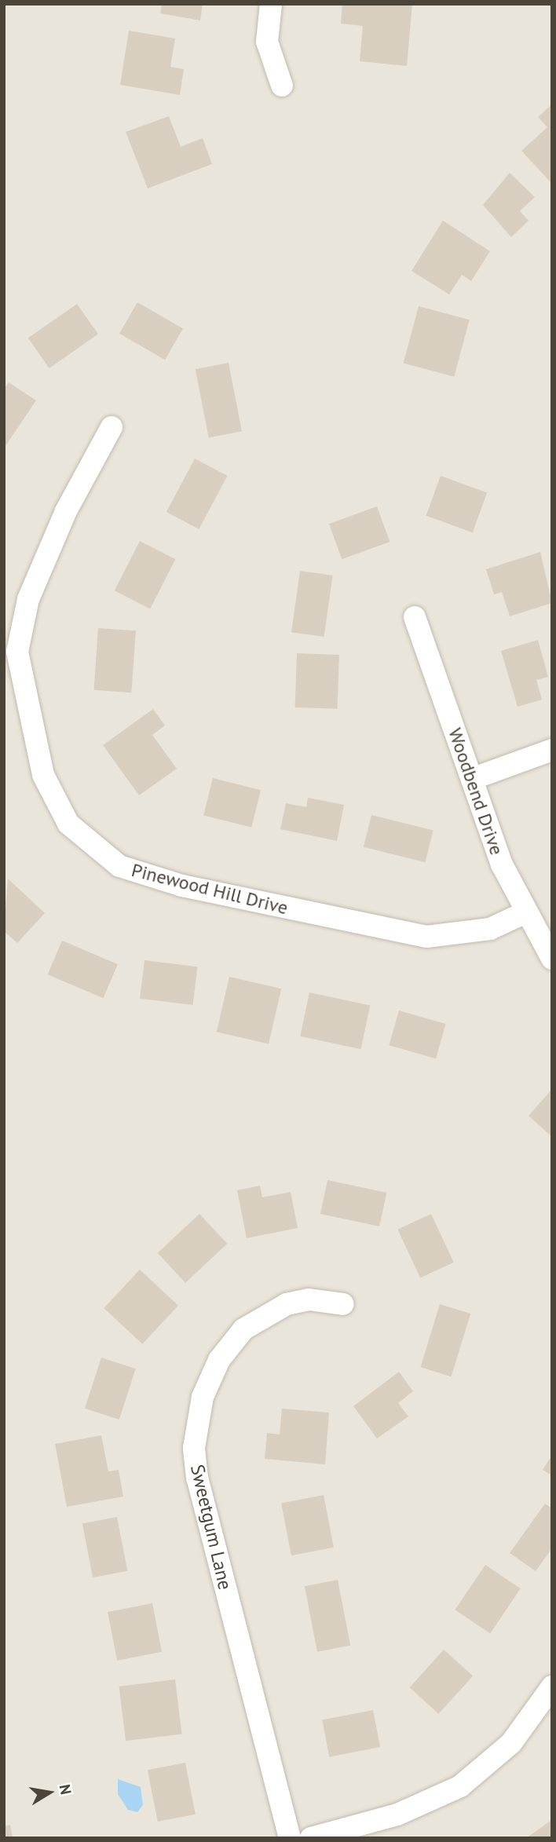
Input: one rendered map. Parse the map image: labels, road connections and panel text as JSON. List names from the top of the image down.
{
  "streets": {
    "street": ["Woodbend Drive", "Pinewood Hill Drive", "Sweetgum Lane"]
  },
  "crossings": [
    ["Woodbend Drive", "Pinewood Hill Drive"]
  ],
  "north": "right"
}
